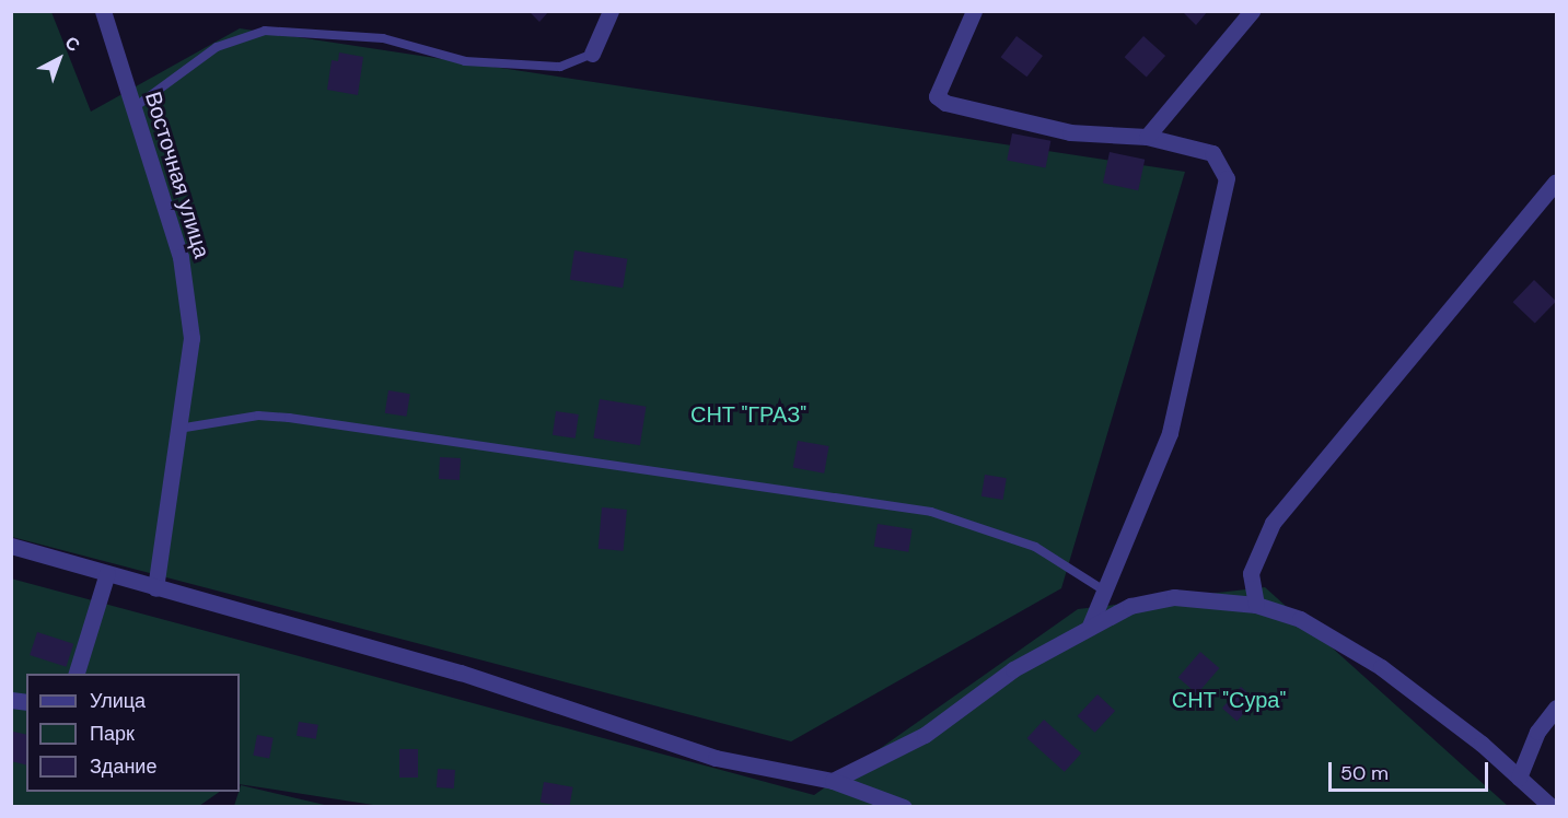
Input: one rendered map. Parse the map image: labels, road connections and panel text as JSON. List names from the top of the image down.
{
  "streets": {
    "street": ["Восточная улица"]
  },
  "parks": ["СНТ \"ГРАЗ\"", "СНТ \"Сура\""],
  "legend": ["Улица", "Парк", "Здание"],
  "scale_bar": "50 m",
  "north": "top right"
}
